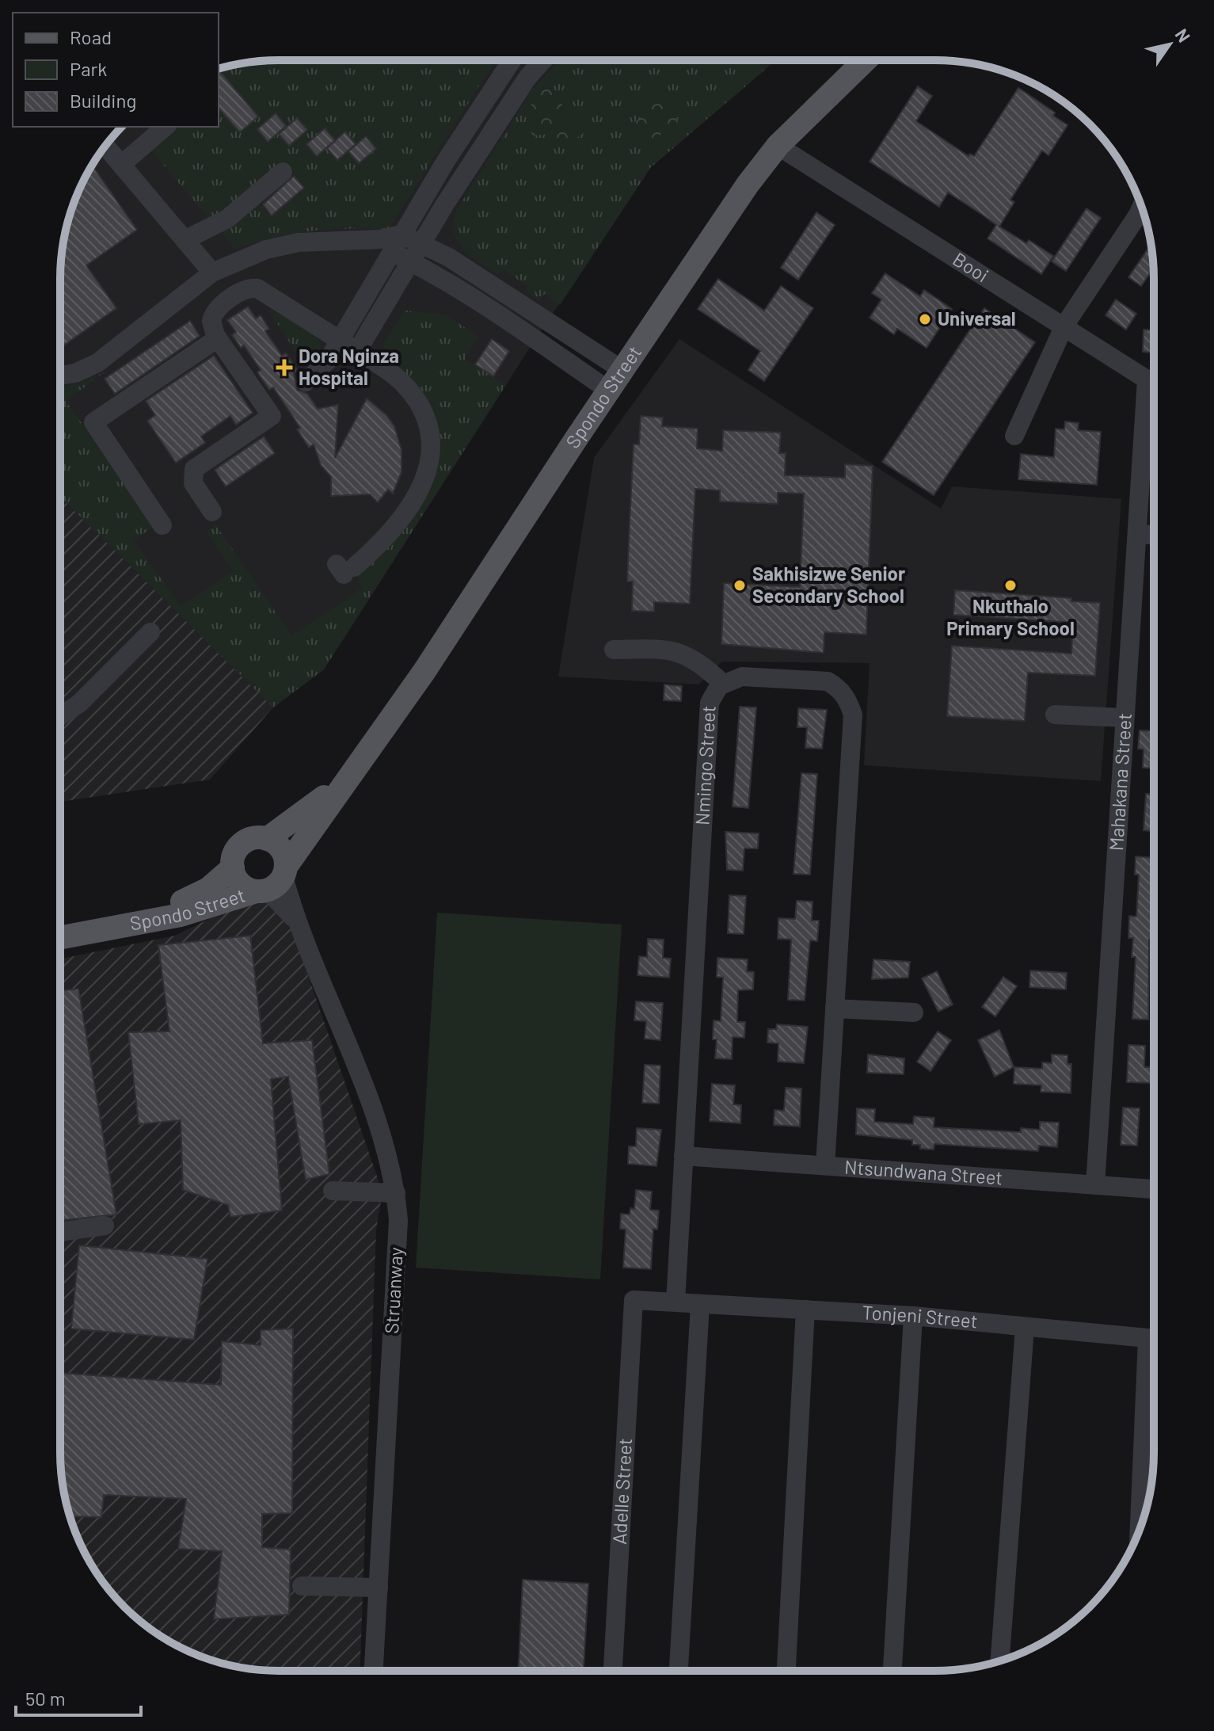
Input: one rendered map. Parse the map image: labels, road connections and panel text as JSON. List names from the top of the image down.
{
  "streets": {
    "main road": ["Spondo Street"],
    "street": [
      "Booi",
      "Nmingo Street",
      "Mahakana Street",
      "Ntsundwana Street",
      "Struanway",
      "Tonjeni Street",
      "Adelle Street"
    ]
  },
  "crossings": [
    ["Booi", "Spondo Street"],
    ["Spondo Street", "Struanway"],
    ["Nmingo Street", "Ntsundwana Street"],
    ["Nmingo Street", "Tonjeni Street"],
    ["Mahakana Street", "Ntsundwana Street"],
    ["Tonjeni Street", "Adelle Street"]
  ],
  "places": {
    "other": ["Universal", "Sakhisizwe Senior Secondary School", "Nkuthalo Primary School"],
    "health": ["Dora Nginza Hospital"]
  },
  "legend": ["Road", "Park", "Building"],
  "scale_bar": "50 m",
  "north": "top right"
}
